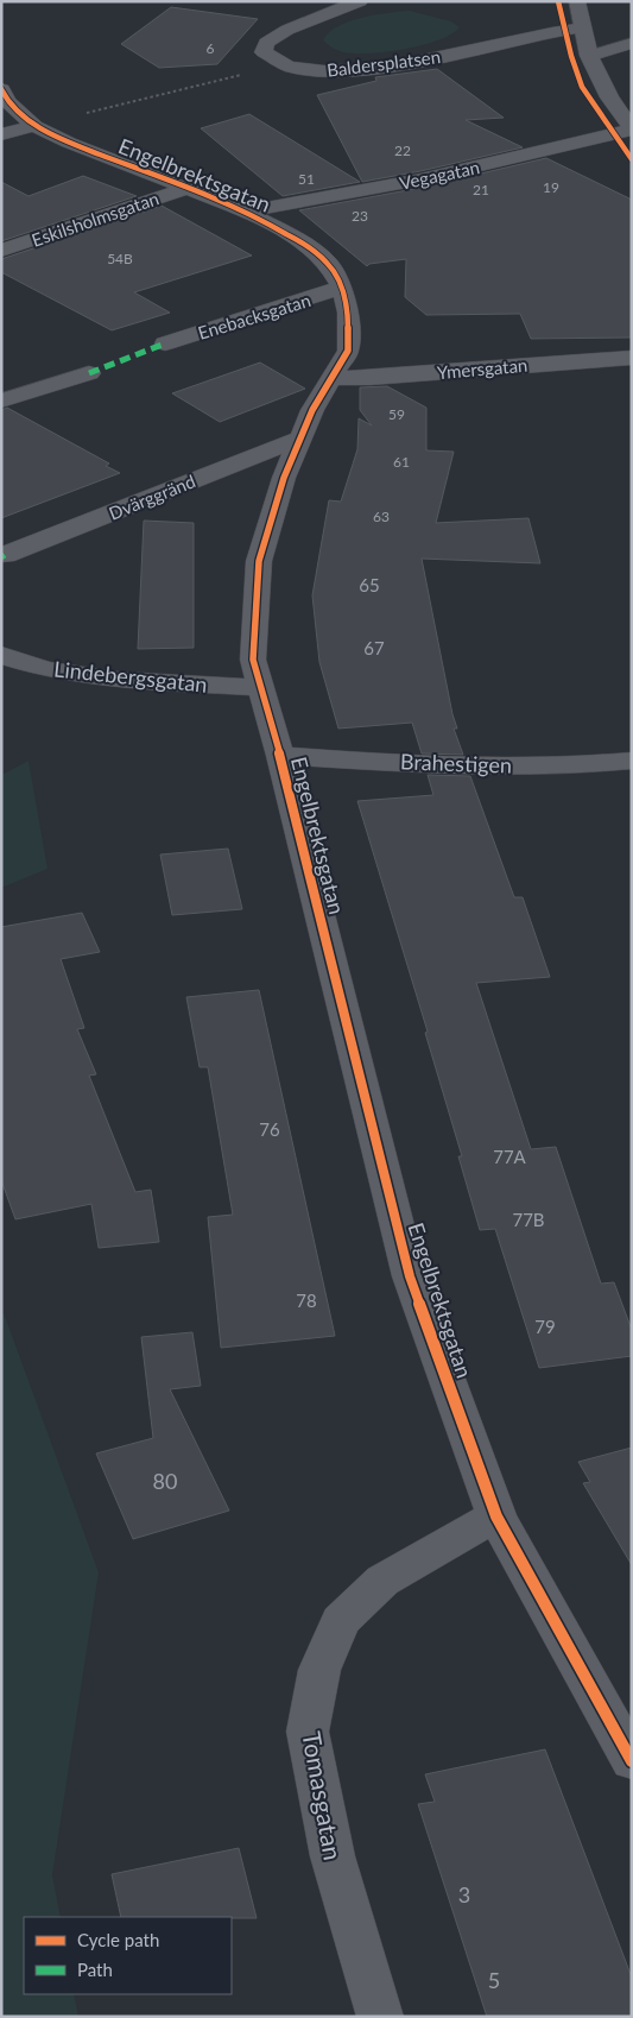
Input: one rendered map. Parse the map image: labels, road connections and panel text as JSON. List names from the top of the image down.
{
  "streets": {
    "street": [
      "Baldersplatsen",
      "Engelbrektsgatan",
      "Vegagatan",
      "Eskilsholmsgatan",
      "Enebacksgatan",
      "Ymersgatan",
      "Dvärggränd",
      "Lindebergsgatan",
      "Brahestigen",
      "Tomasgatan"
    ]
  },
  "crossings": [
    ["Engelbrektsgatan", "Vegagatan"],
    ["Engelbrektsgatan", "Eskilsholmsgatan"],
    ["Engelbrektsgatan", "Enebacksgatan"],
    ["Engelbrektsgatan", "Ymersgatan"],
    ["Engelbrektsgatan", "Dvärggränd"],
    ["Engelbrektsgatan", "Lindebergsgatan"],
    ["Engelbrektsgatan", "Brahestigen"],
    ["Engelbrektsgatan", "Tomasgatan"]
  ],
  "house_numbers": [
    "6",
    "22",
    "51",
    "19",
    "21",
    "23",
    "54B",
    "59",
    "61",
    "63",
    "65",
    "67",
    "76",
    "77A",
    "77B",
    "78",
    "79",
    "80",
    "3",
    "5"
  ],
  "legend": ["Cycle path", "Path"]
}
